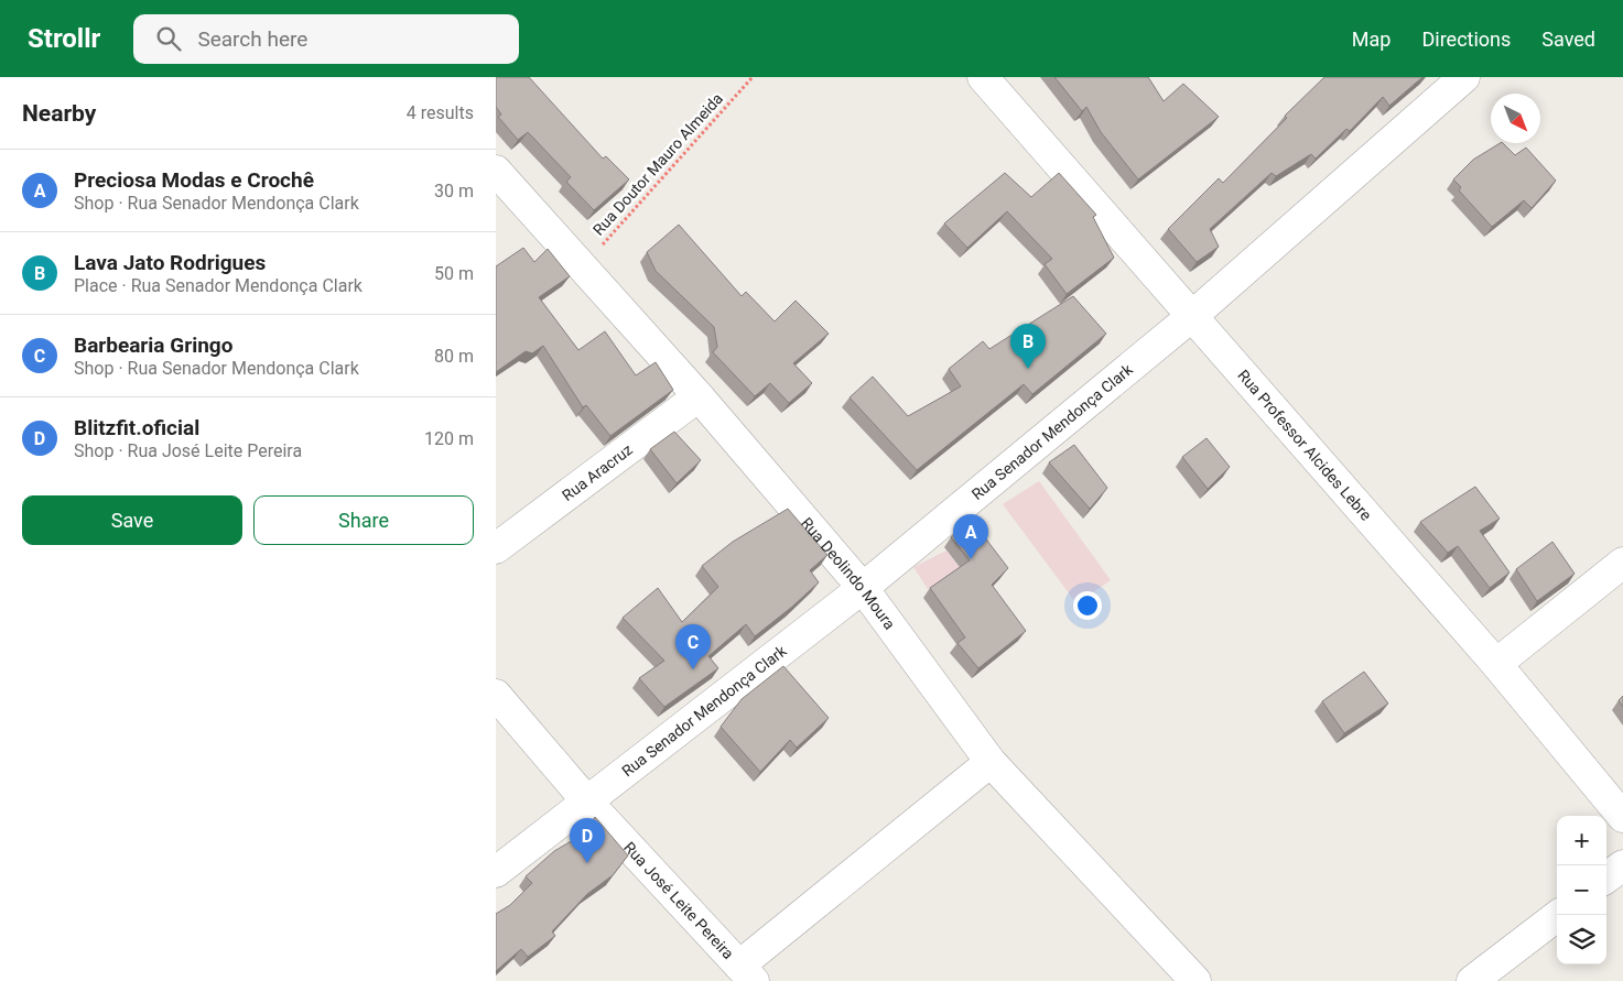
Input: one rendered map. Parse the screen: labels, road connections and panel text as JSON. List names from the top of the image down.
{
  "streets": {
    "street": [
      "Rua Senador Mendonça Clark",
      "Rua Professor Alcides Lebre",
      "Rua Aracruz",
      "Rua Deolindo Moura",
      "Rua José Leite Pereira"
    ],
    "path": ["Rua Doutor Mauro Almeida"]
  },
  "crossings": [
    ["Rua Doutor Mauro Almeida", "Rua Deolindo Moura"],
    ["Rua Senador Mendonça Clark", "Rua Professor Alcides Lebre"],
    ["Rua Senador Mendonça Clark", "Rua Deolindo Moura"],
    ["Rua Senador Mendonça Clark", "Rua José Leite Pereira"],
    ["Rua Aracruz", "Rua Deolindo Moura"]
  ],
  "north": "bottom right",
  "page": {
    "header": "Strollr",
    "search": "Search here",
    "nav": ["Map", "Directions", "Saved"],
    "heading": ["Nearby", "4 results"],
    "list": [
      {
        "mark": "A",
        "name": "Preciosa Modas e Crochê",
        "note": "Shop · Rua Senador Mendonça Clark",
        "value": "30 m"
      },
      {
        "mark": "B",
        "name": "Lava Jato Rodrigues",
        "note": "Place · Rua Senador Mendonça Clark",
        "value": "50 m"
      },
      {
        "mark": "C",
        "name": "Barbearia Gringo",
        "note": "Shop · Rua Senador Mendonça Clark",
        "value": "80 m"
      },
      {
        "mark": "D",
        "name": "Blitzfit.oficial",
        "note": "Shop · Rua José Leite Pereira",
        "value": "120 m"
      }
    ],
    "pins": [
      "B",
      "A",
      "C",
      "D"
    ],
    "buttons": ["Save", "Share"],
    "map_buttons": ["+", "−"]
  }
}
